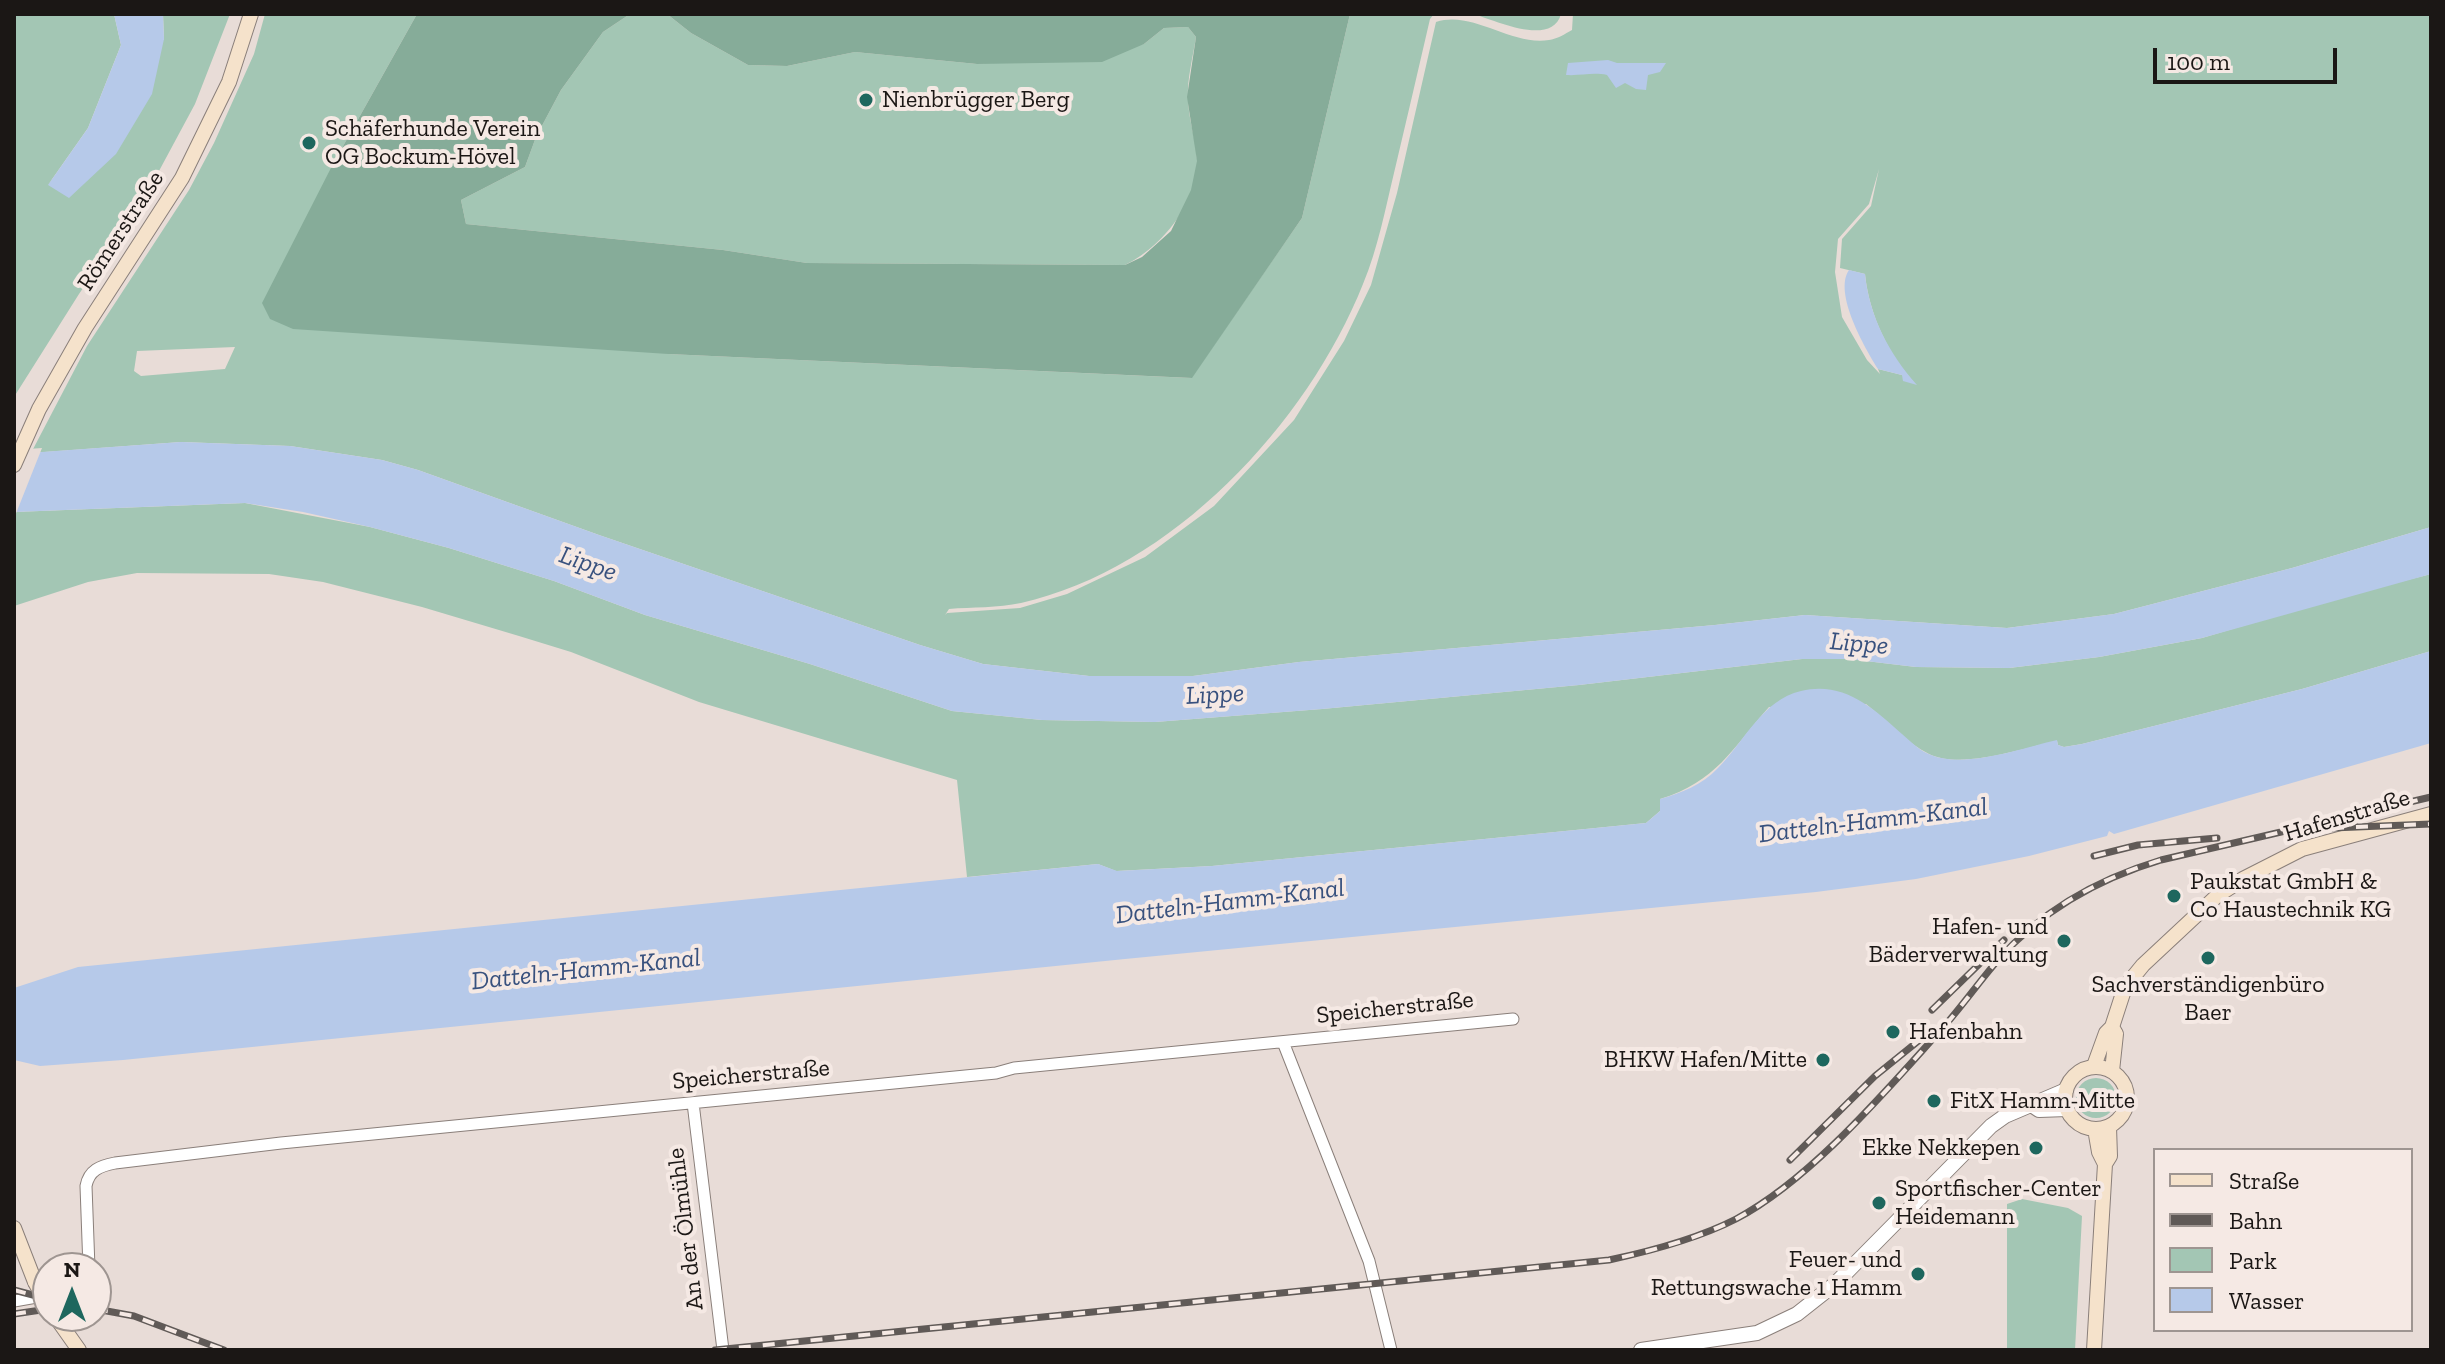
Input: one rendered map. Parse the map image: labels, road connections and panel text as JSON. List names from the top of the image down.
{
  "streets": {
    "main road": ["Römerstraße", "Hafenstraße"],
    "street": ["Speicherstraße", "An der Ölmühle"]
  },
  "crossings": [
    ["Speicherstraße", "An der Ölmühle"]
  ],
  "water": ["Lippe", "Datteln-Hamm-Kanal"],
  "places": [
    "Nienbrügger Berg",
    "Schäferhunde Verein OG Bockum-Hövel",
    "Paukstat GmbH & Co Haustechnik KG",
    "Hafen- und Bäderverwaltung",
    "Sachverständigenbüro Baer",
    "Hafenbahn",
    "BHKW Hafen/Mitte",
    "FitX Hamm-Mitte",
    "Ekke Nekkepen",
    "Sportfischer-Center Heidemann",
    "Feuer- und Rettungswache 1 Hamm"
  ],
  "legend": [
    "Straße",
    "Bahn",
    "Park",
    "Wasser"
  ],
  "scale_bar": "100 m",
  "north": "top"
}
